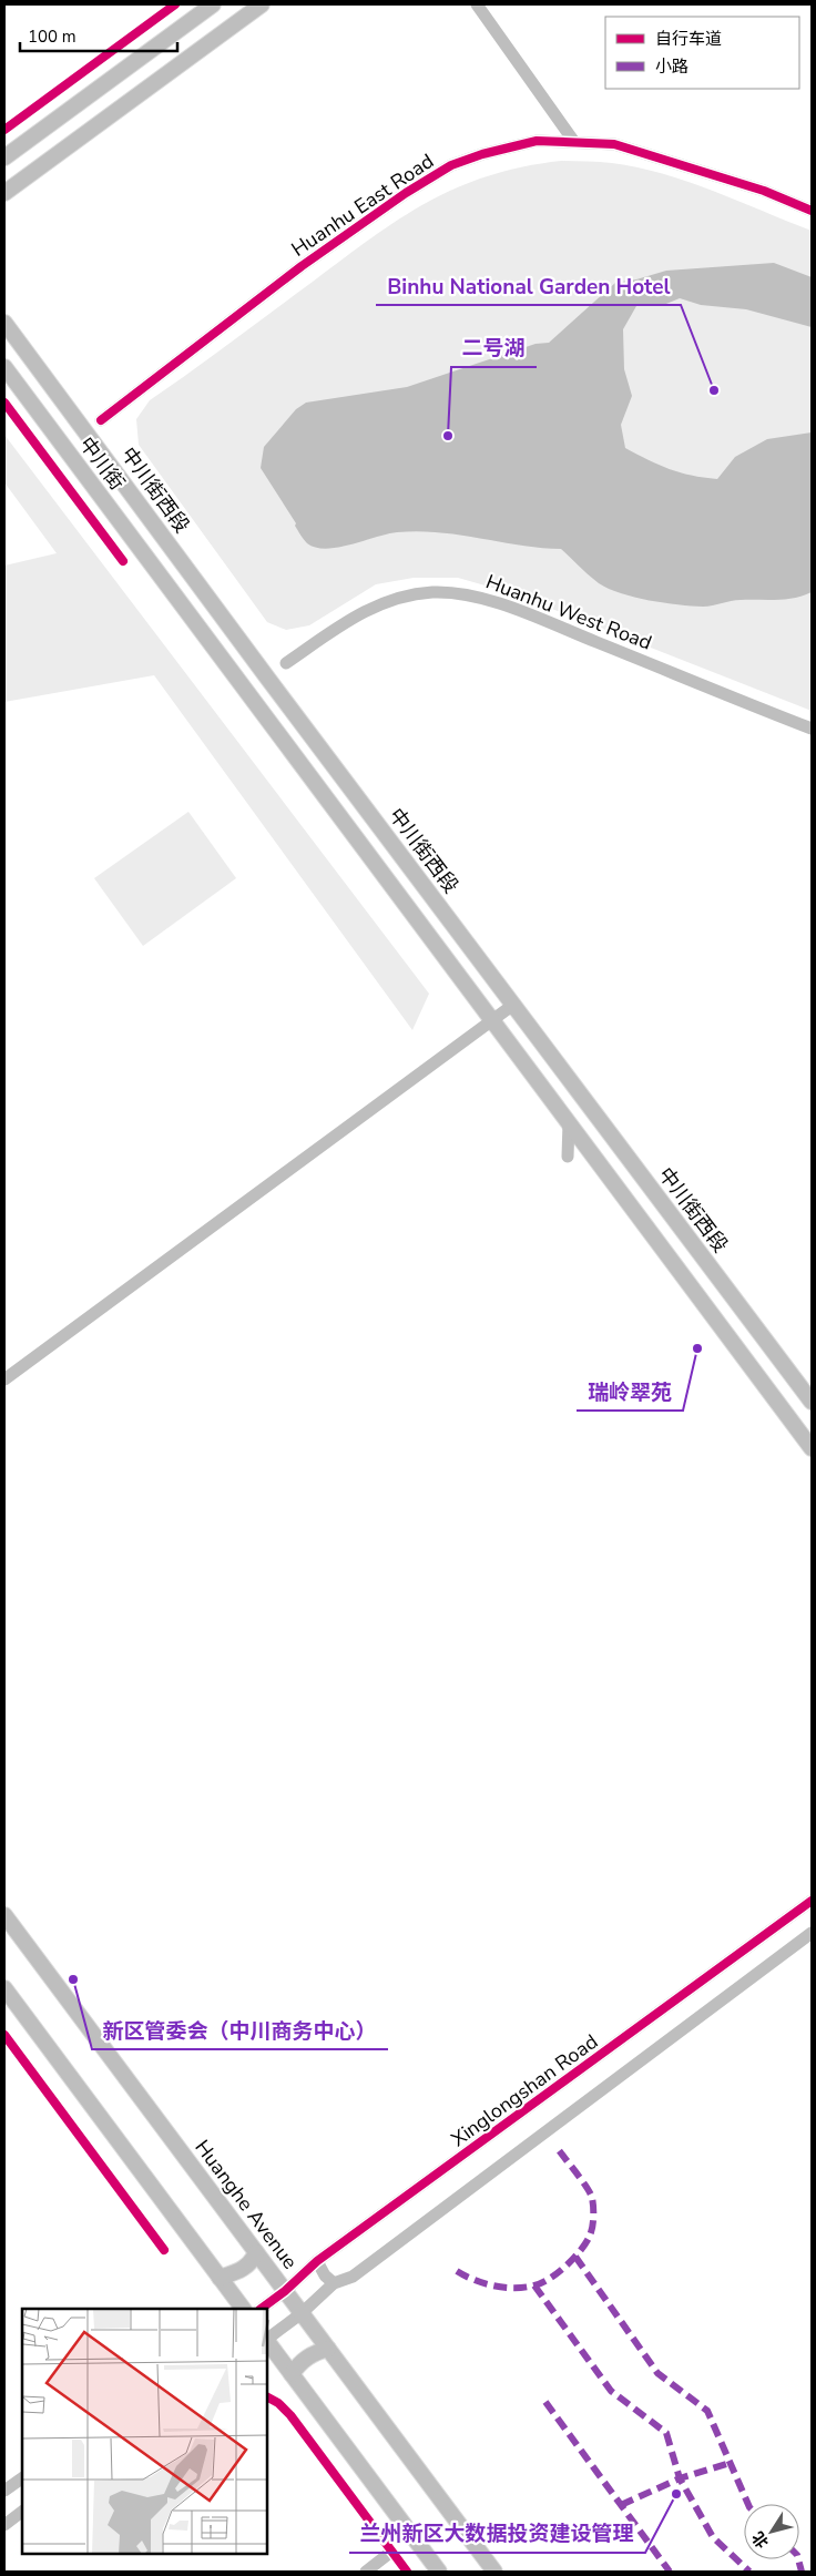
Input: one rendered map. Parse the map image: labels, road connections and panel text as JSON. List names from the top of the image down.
{
  "streets": {
    "main road": ["中川街", "中川街西段", "Huanghe Avenue"],
    "street": ["Huanhu East Road", "Huanhu West Road", "Xinglongshan Road"]
  },
  "crossings": [
    ["Xinglongshan Road", "Huanghe Avenue"]
  ],
  "places": [
    "Binhu National Garden Hotel",
    "二号湖",
    "瑞岭翠苑",
    "新区管委会（中川商务中心）",
    "兰州新区大数据投资建设管理"
  ],
  "legend": ["自行车道", "小路"],
  "scale_bar": "100 m",
  "north": "bottom left"
}
